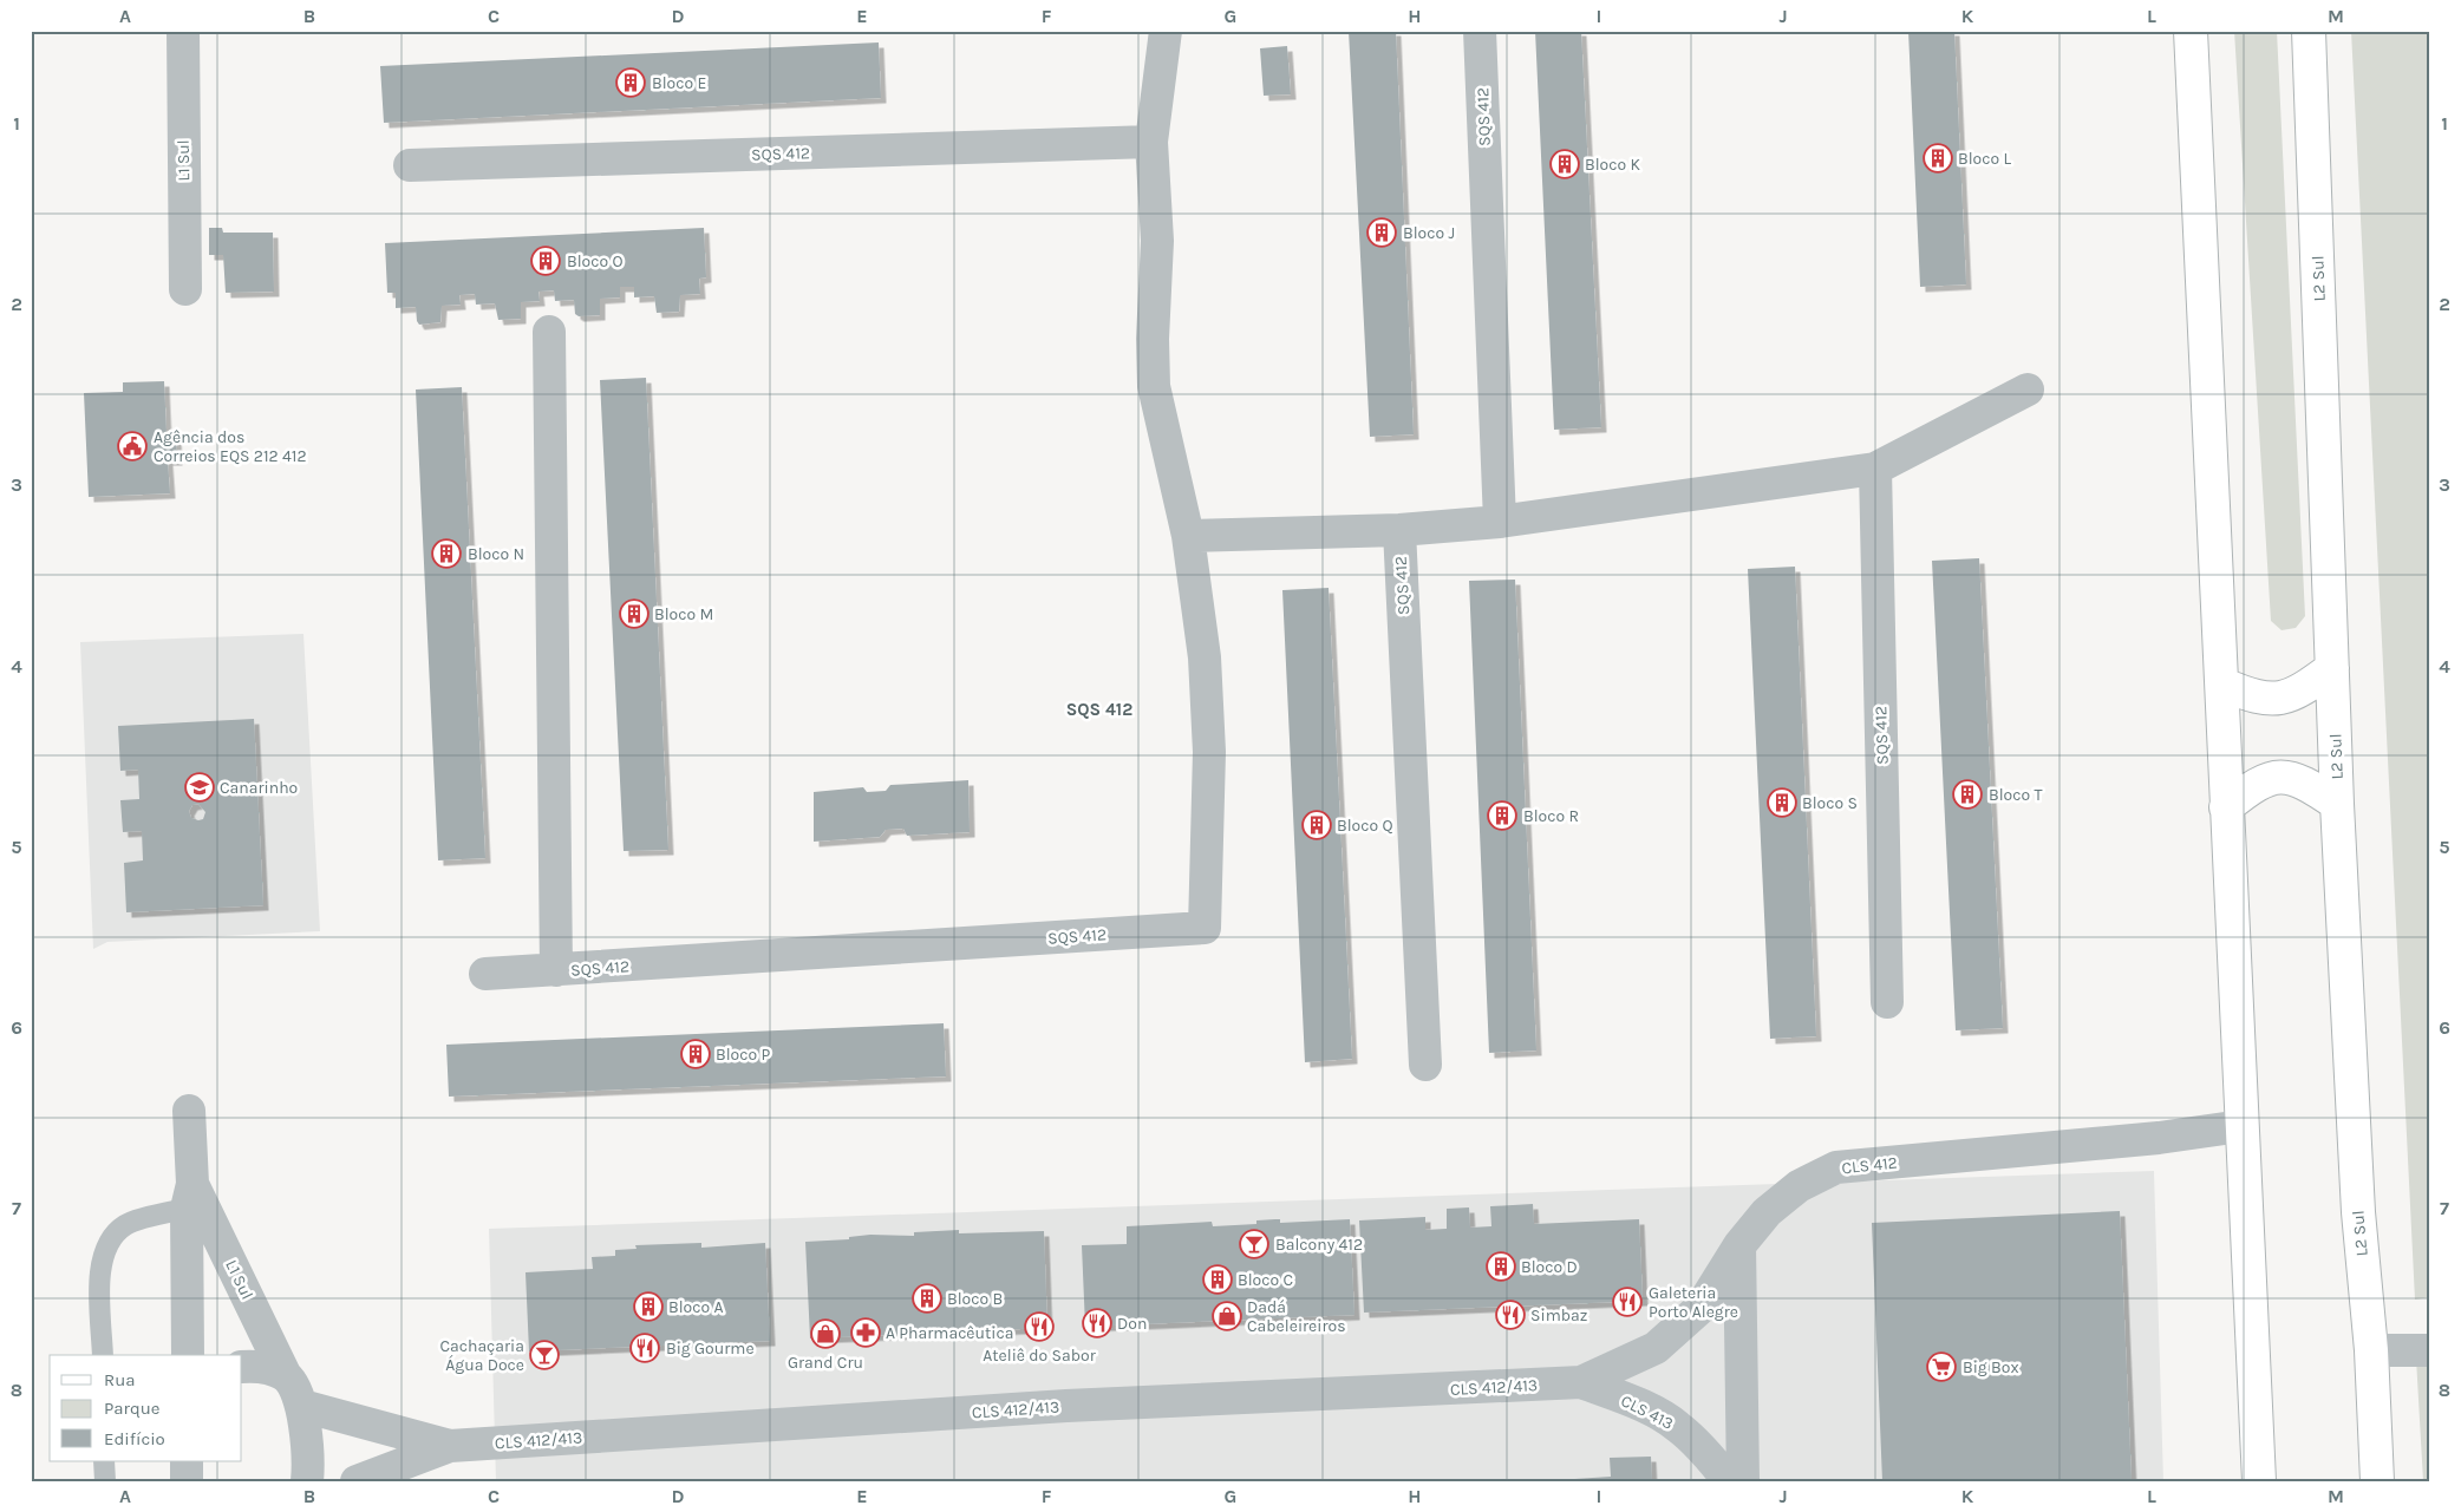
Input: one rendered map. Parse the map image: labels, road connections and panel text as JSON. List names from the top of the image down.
{
  "streets": {
    "main road": ["L2 Sul"],
    "street": [
      "SQS 412",
      "L1 Sul",
      "CLS 412",
      "CLS 412/413",
      "CLS 413"
    ]
  },
  "crossings": [
    ["L1 Sul", "CLS 412/413"],
    ["CLS 412", "CLS 412/413"],
    ["CLS 412", "CLS 413"],
    ["CLS 412/413", "CLS 413"]
  ],
  "districts": ["SQS 412"],
  "places": {
    "building": [
      "Bloco E",
      "Bloco L",
      "Bloco K",
      "Bloco J",
      "Bloco O",
      "Bloco N",
      "Bloco M",
      "Bloco T",
      "Bloco S",
      "Bloco R",
      "Bloco Q",
      "Bloco P",
      "Bloco D",
      "Bloco C",
      "Bloco B",
      "Bloco A"
    ],
    "public building": ["Agência dos Correios EQS 212 412"],
    "school or university": ["Canarinho"],
    "bar": ["Balcony 412", "Cachaçaria Água Doce"],
    "restaurant": [
      "Galeteria Porto Alegre",
      "Simbaz",
      "Don",
      "Ateliê do Sabor",
      "Big Gourme"
    ],
    "shop": ["Dadá Cabeleireiros", "Grand Cru"],
    "pharmacy": ["A Pharmacêutica"],
    "supermarket": ["Big Box"]
  },
  "legend": ["Rua", "Parque", "Edifício"],
  "grid": {
    "columns": [
      "A",
      "B",
      "C",
      "D",
      "E",
      "F",
      "G",
      "H",
      "I",
      "J",
      "K",
      "L",
      "M"
    ],
    "rows": [
      "1",
      "2",
      "3",
      "4",
      "5",
      "6",
      "7",
      "8"
    ]
  }
}
